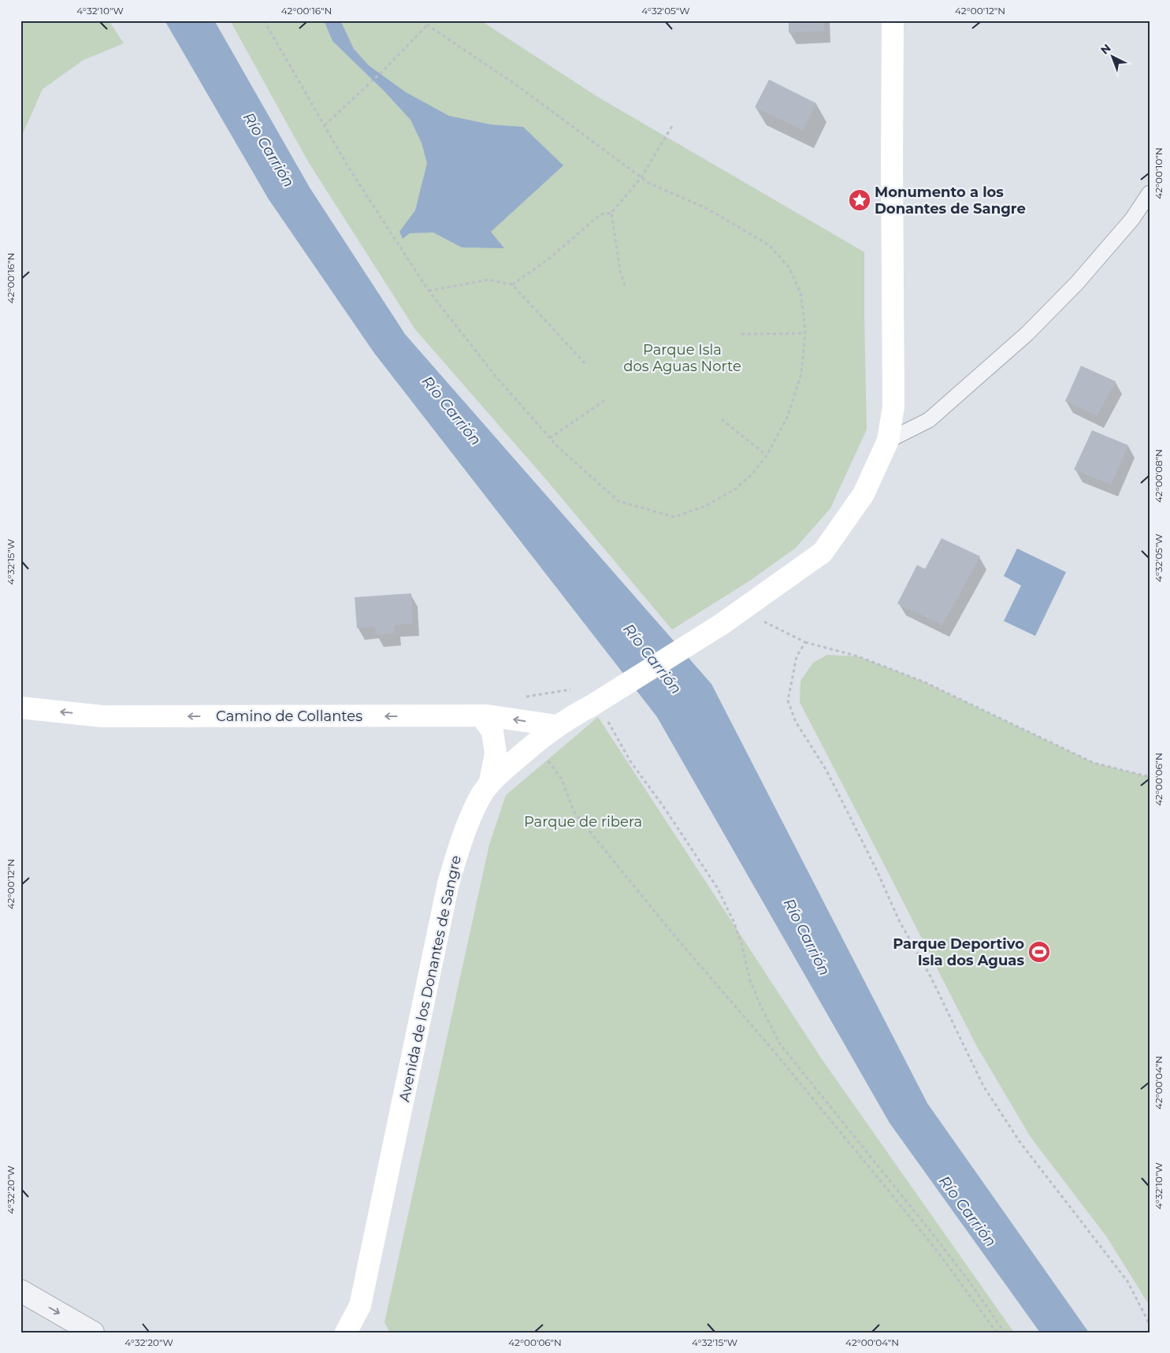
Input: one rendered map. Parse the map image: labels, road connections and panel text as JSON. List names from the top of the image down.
{
  "streets": {
    "main road": ["Camino de Collantes", "Avenida de los Donantes de Sangre"]
  },
  "crossings": [
    ["Camino de Collantes", "Avenida de los Donantes de Sangre"]
  ],
  "one_way": ["Camino de Collantes"],
  "water": ["Río Carrión"],
  "parks": ["Parque Isla dos Aguas Norte", "Parque de ribera"],
  "places": {
    "place": ["Monumento a los Donantes de Sangre"],
    "sports": ["Parque Deportivo Isla dos Aguas"]
  },
  "north": "top left",
  "coordinates": [
    "4°32'10\"W",
    "42°00'16\"N",
    "4°32'05\"W",
    "42°00'12\"N",
    "42°00'10\"N",
    "42°00'08\"N",
    "4°32'15\"W",
    "42°00'06\"N",
    "42°00'04\"N",
    "4°32'20\"W"
  ]
}
